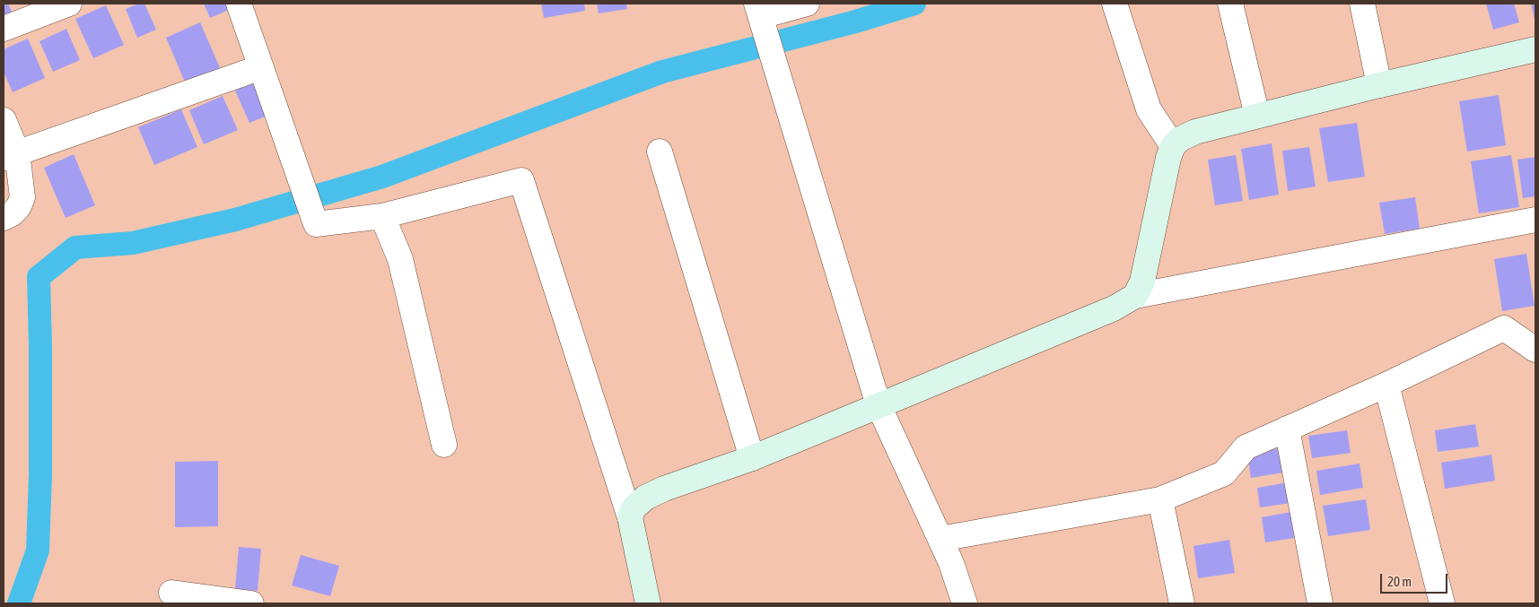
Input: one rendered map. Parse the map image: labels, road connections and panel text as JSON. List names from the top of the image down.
{
  "scale_bar": "20 m"
}
